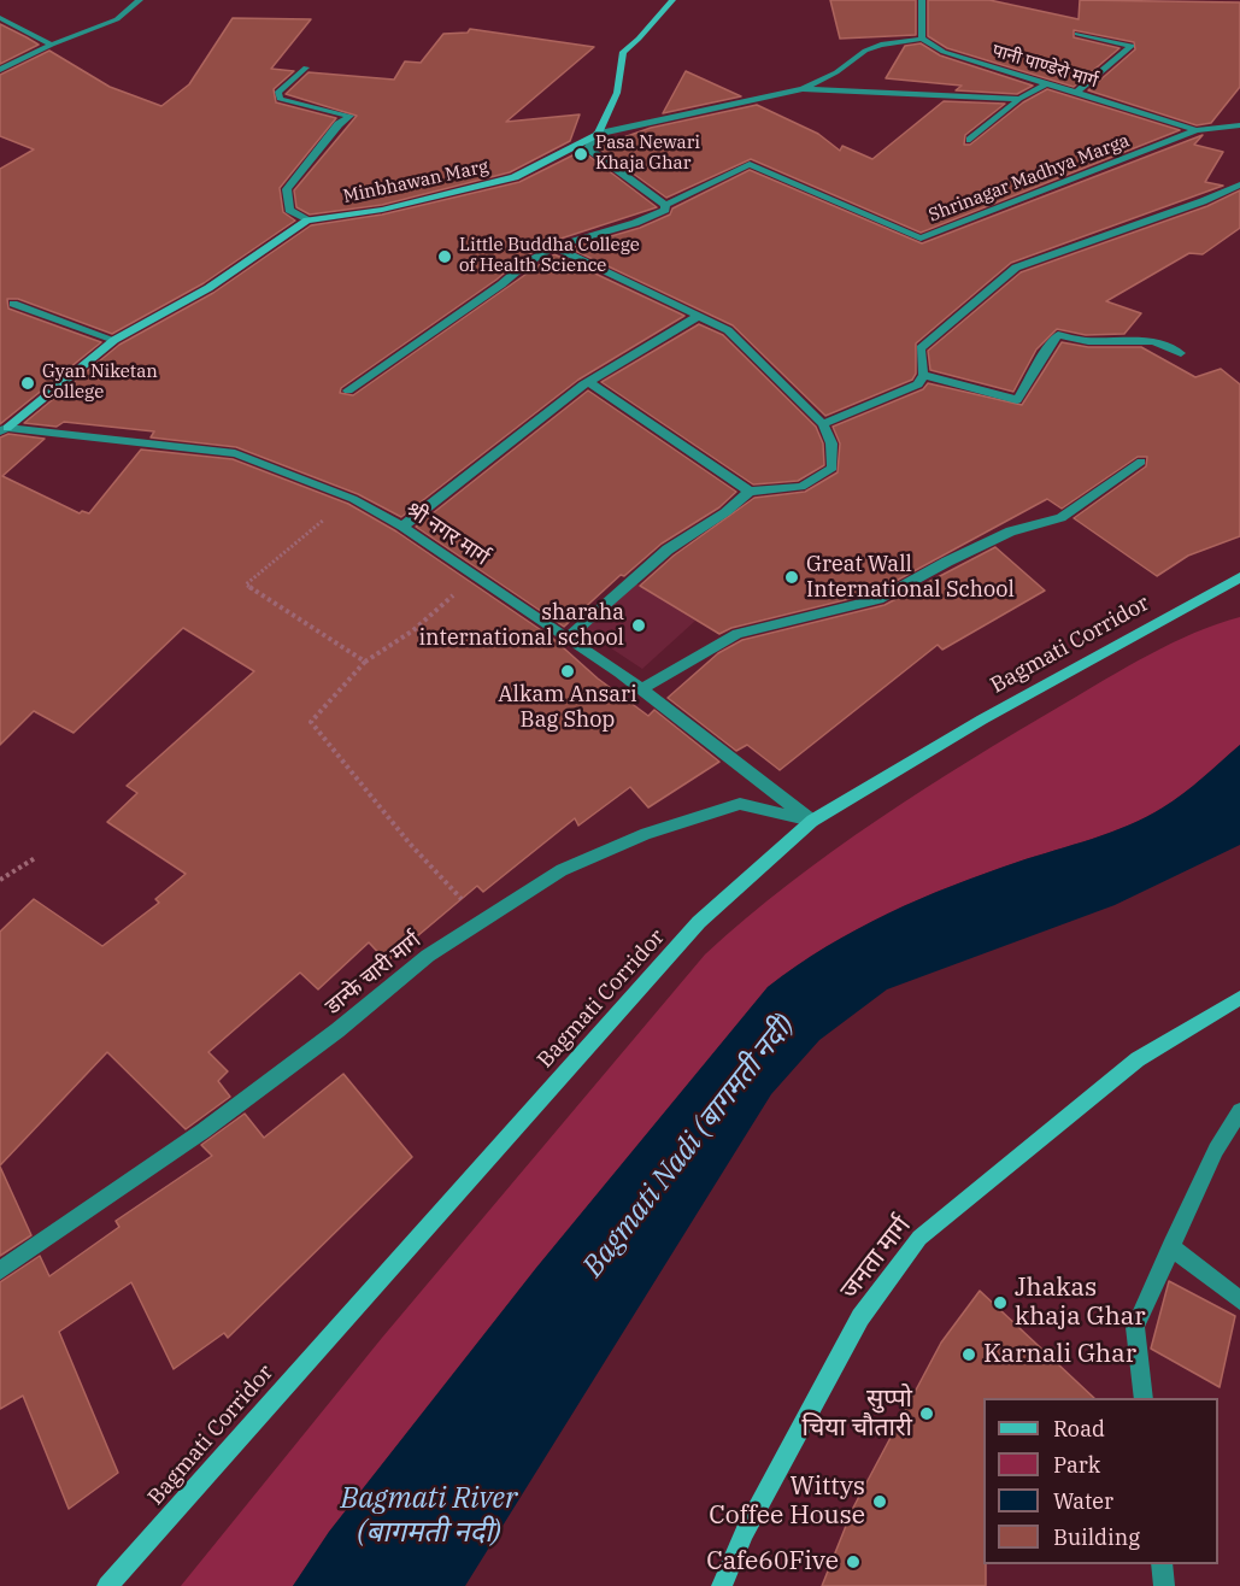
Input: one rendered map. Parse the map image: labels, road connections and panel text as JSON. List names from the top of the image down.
{
  "streets": {
    "main road": ["Minbhawan Marg", "Bagmati Corridor", "जनता मार्ग"],
    "street": [
      "पानी पाण्डेरो मार्ग",
      "Shrinagar Madhya Marga",
      "श्री नगर मार्ग",
      "डान्फे चारी मार्ग"
    ]
  },
  "crossings": [
    ["पानी पाण्डेरो मार्ग", "Shrinagar Madhya Marga"],
    ["Minbhawan Marg", "श्री नगर मार्ग"],
    ["श्री नगर मार्ग", "Bagmati Corridor"],
    ["श्री नगर मार्ग", "डान्फे चारी मार्ग"],
    ["Bagmati Corridor", "डान्फे चारी मार्ग"]
  ],
  "water": ["Bagmati Nadi (बागमती नदी)", "Bagmati River (बागमती नदी)"],
  "places": [
    "Pasa Newari Khaja Ghar",
    "Little Buddha College of Health Science",
    "Gyan Niketan College",
    "Great Wall International School",
    "sharaha international school",
    "Alkam Ansari Bag Shop",
    "Jhakas khaja Ghar",
    "Karnali Ghar",
    "सुप्पो चिया चौतारी",
    "Wittys Coffee House",
    "Cafe60Five"
  ],
  "legend": [
    "Road",
    "Park",
    "Water",
    "Building"
  ]
}
